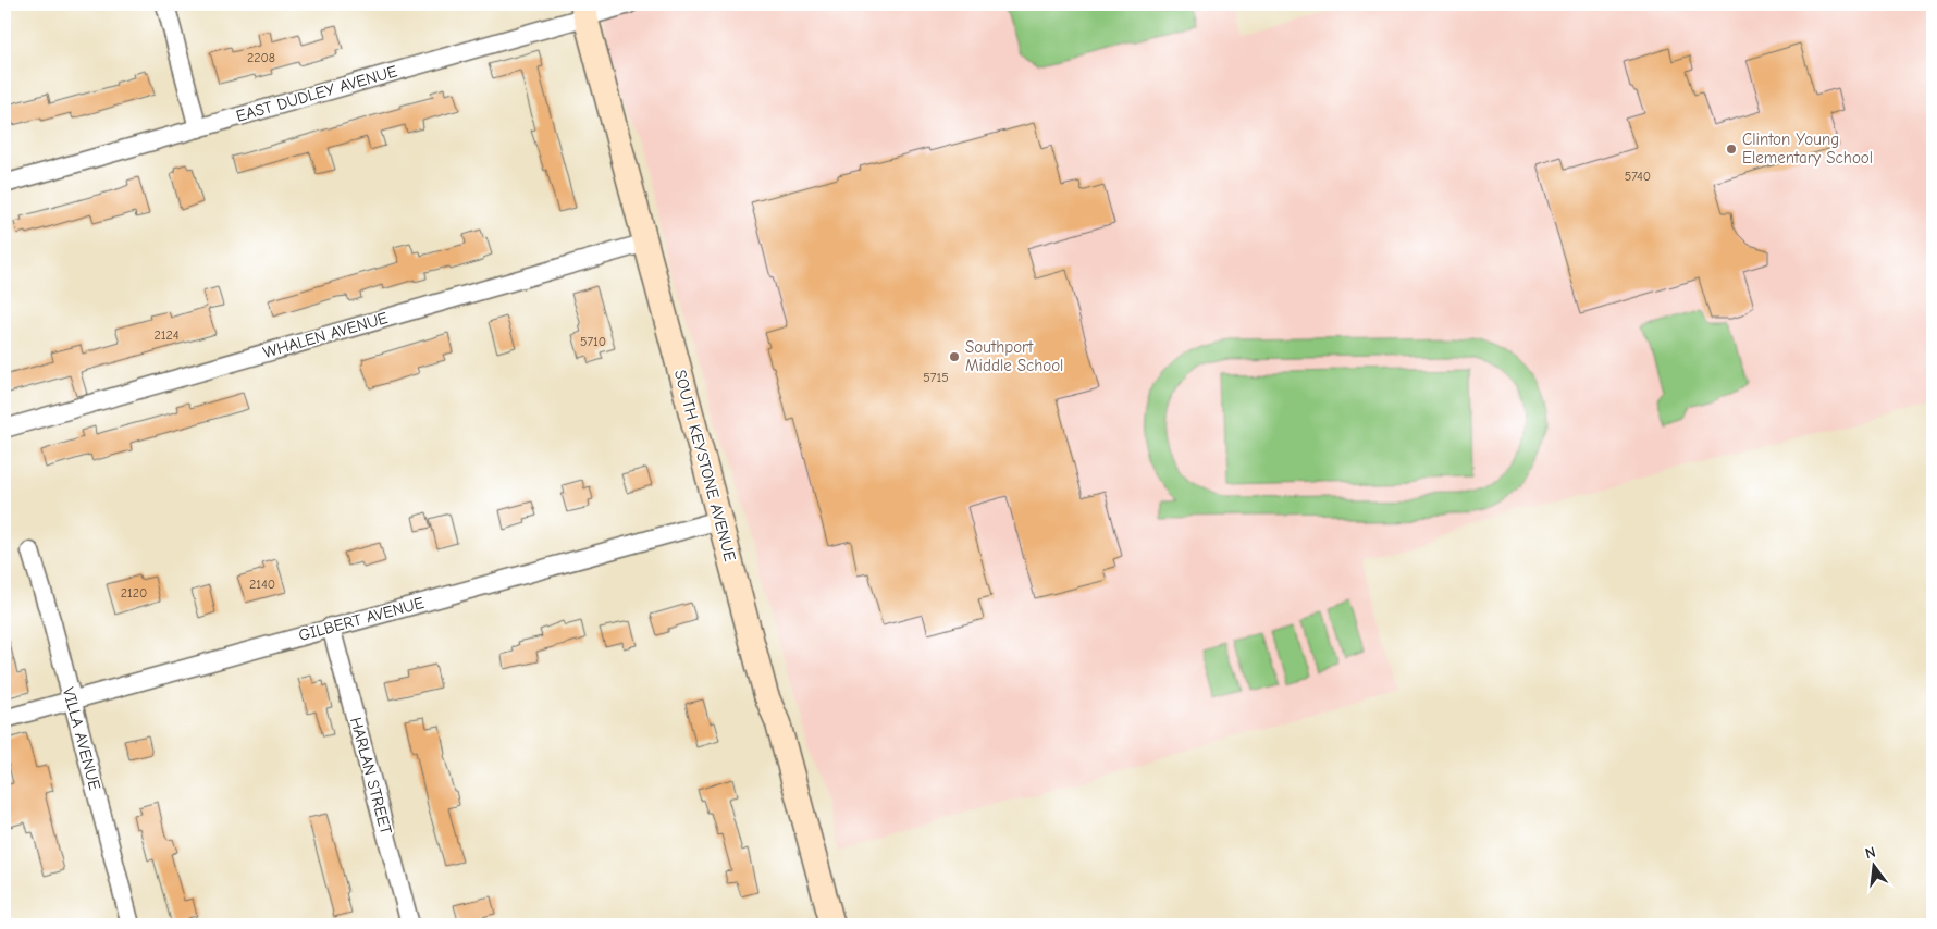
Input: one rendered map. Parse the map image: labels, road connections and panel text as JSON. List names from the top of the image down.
{
  "streets": {
    "main road": ["SOUTH KEYSTONE AVENUE"],
    "street": [
      "EAST DUDLEY AVENUE",
      "WHALEN AVENUE",
      "GILBERT AVENUE",
      "VILLA AVENUE",
      "HARLAN STREET"
    ]
  },
  "crossings": [
    ["EAST DUDLEY AVENUE", "SOUTH KEYSTONE AVENUE"],
    ["WHALEN AVENUE", "SOUTH KEYSTONE AVENUE"],
    ["SOUTH KEYSTONE AVENUE", "GILBERT AVENUE"],
    ["GILBERT AVENUE", "VILLA AVENUE"],
    ["GILBERT AVENUE", "HARLAN STREET"]
  ],
  "places": ["Clinton Young Elementary School", "Southport Middle School"],
  "house_numbers": [
    "2208",
    "5740",
    "2124",
    "5710",
    "5715",
    "2140",
    "2120"
  ],
  "north": "top"
}
